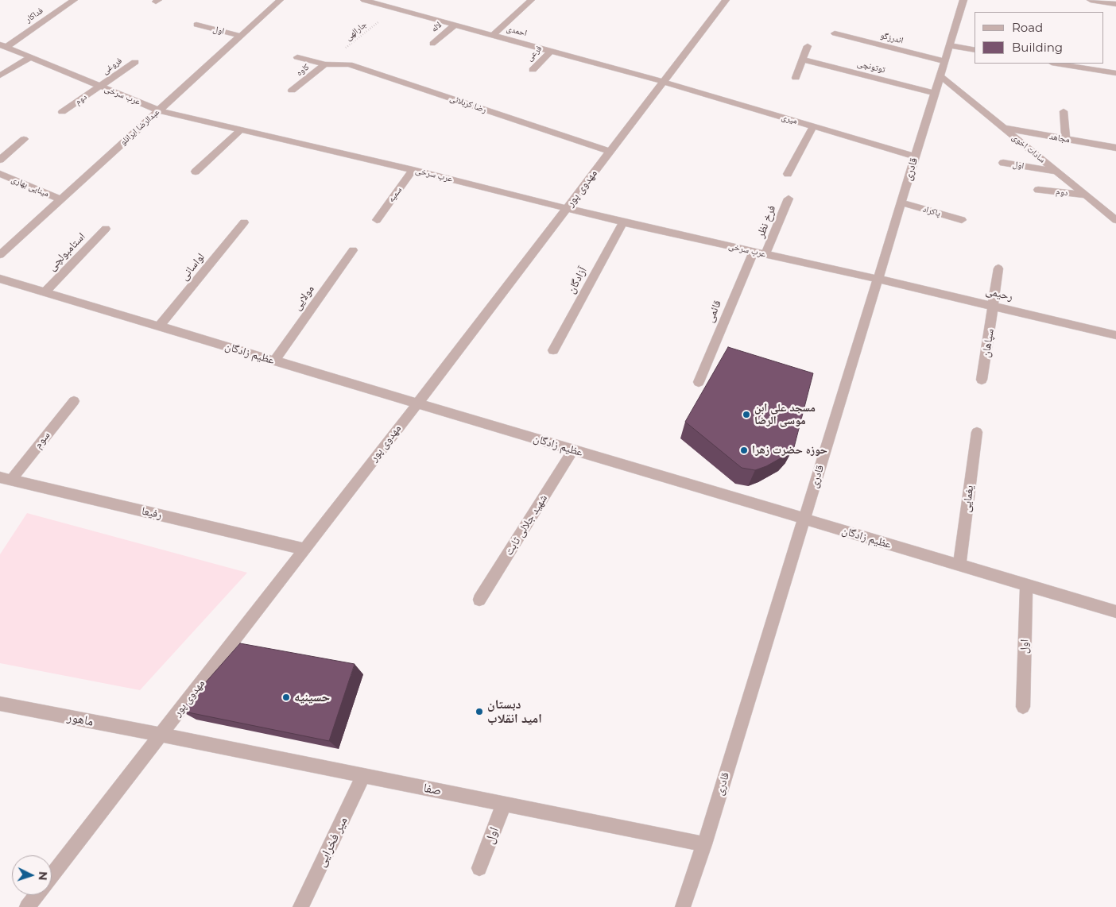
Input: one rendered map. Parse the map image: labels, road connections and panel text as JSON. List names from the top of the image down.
{
  "streets": {
    "street": [
      "فداکار",
      "لاله",
      "اول",
      "احمدی",
      "اندرزگو",
      "فرعی",
      "فروغی",
      "توتونچی",
      "کاوه",
      "عرب سرخی",
      "دوم",
      "رضا کربلائی",
      "میری",
      "عبدالرضا ایرانلو",
      "مجاهد",
      "سادات اخوی",
      "قادرى",
      "مینایی بهاری",
      "مهدوی پور",
      "سمیه",
      "پاکراد",
      "فرخ نظر",
      "استامبولچی",
      "لواسانی",
      "آزادگان",
      "رحیمی",
      "مولایی",
      "قائمی",
      "سپاهان",
      "عظیم زادگان",
      "سوم",
      "یغمایی",
      "رفیعا",
      "شهید جلالی ثابت",
      "ماهور",
      "صفا",
      "میر فخرایی"
    ],
    "path": ["جارالهی"]
  },
  "crossings": [
    ["فداکار", "عرب سرخی"],
    ["لاله", "احمدی"],
    ["اول", "عبدالرضا ایرانلو"],
    ["اول", "سادات اخوی"],
    ["اول", "عظیم زادگان"],
    ["اول", "صفا"],
    ["جارالهی", "احمدی"],
    ["جارالهی", "کاوه"],
    ["جارالهی", "رضا کربلائی"],
    ["احمدی", "فرعی"],
    ["احمدی", "میری"],
    ["احمدی", "مهدوی پور"],
    ["اندرزگو", "قادرى"],
    ["فروغی", "عرب سرخی"],
    ["فروغی", "دوم"],
    ["توتونچی", "قادرى"],
    ["کاوه", "رضا کربلائی"],
    ["عرب سرخی", "دوم"],
    ["عرب سرخی", "عبدالرضا ایرانلو"],
    ["عرب سرخی", "قادرى"],
    ["عرب سرخی", "مهدوی پور"],
    ["عرب سرخی", "سمیه"],
    ["عرب سرخی", "فرخ نظر"],
    ["عرب سرخی", "آزادگان"],
    ["عرب سرخی", "رحیمی"],
    ["عرب سرخی", "قائمی"],
    ["دوم", "سادات اخوی"],
    ["رضا کربلائی", "مهدوی پور"],
    ["میری", "قادرى"],
    ["میری", "مهدوی پور"],
    ["عبدالرضا ایرانلو", "مینایی بهاری"],
    ["مجاهد", "سادات اخوی"],
    ["سادات اخوی", "قادرى"],
    ["قادرى", "پاکراد"],
    ["قادرى", "رحیمی"],
    ["قادرى", "عظیم زادگان"],
    ["قادرى", "صفا"],
    ["مهدوی پور", "عظیم زادگان"],
    ["مهدوی پور", "رفیعا"],
    ["مهدوی پور", "ماهور"],
    ["مهدوی پور", "صفا"],
    ["استامبولچی", "عظیم زادگان"],
    ["لواسانی", "عظیم زادگان"],
    ["رحیمی", "سپاهان"],
    ["مولایی", "عظیم زادگان"],
    ["عظیم زادگان", "یغمایی"],
    ["عظیم زادگان", "شهید جلالی ثابت"],
    ["سوم", "رفیعا"],
    ["ماهور", "صفا"],
    ["صفا", "میر فخرایی"]
  ],
  "places": [
    "مسجد علی ابن موسی الرضا",
    "حوزه حضرت زهرا",
    "حسینیه",
    "دبستان امید انقلاب"
  ],
  "legend": ["Road", "Building"],
  "north": "right"
}
